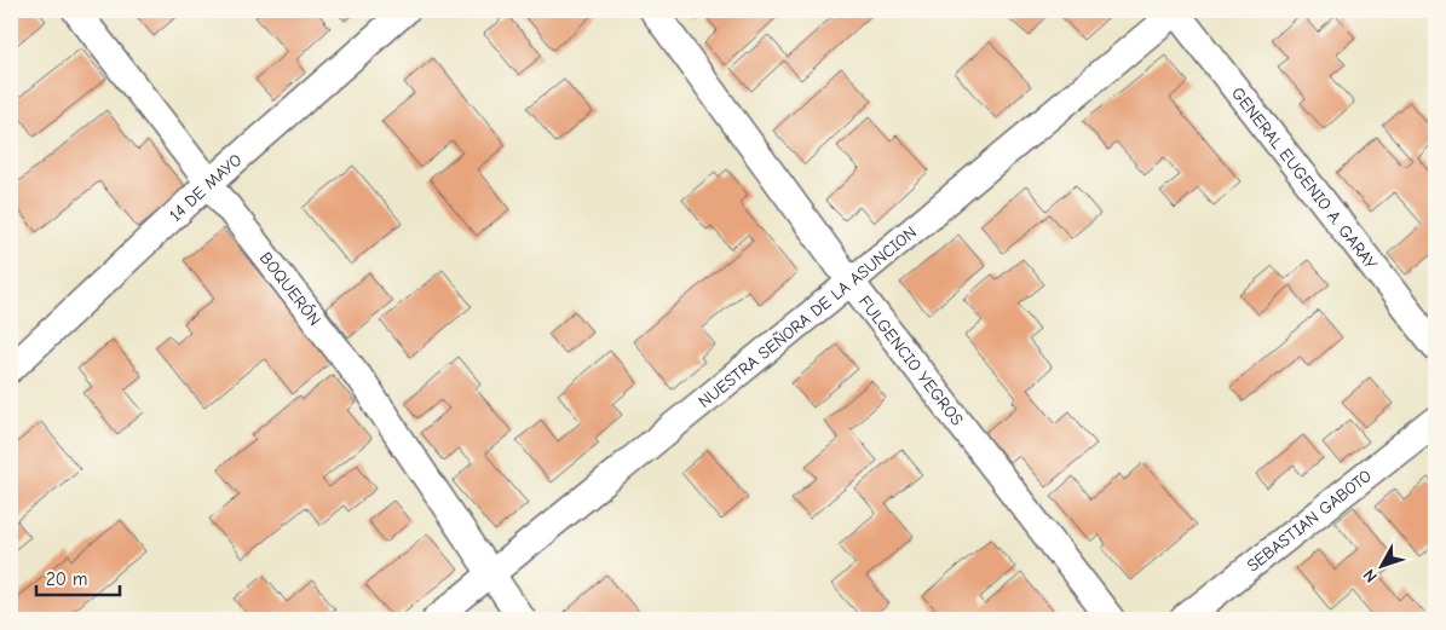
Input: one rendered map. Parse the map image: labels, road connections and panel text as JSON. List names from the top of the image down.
{
  "streets": {
    "street": [
      "GENERAL EUGENIO A. GARAY",
      "14 DE MAYO",
      "BOQUERÓN",
      "NUESTRA SEÑORA DE LA ASUNCION",
      "FULGENCIO YEGROS",
      "SEBASTIAN GABOTO"
    ]
  },
  "crossings": [
    ["GENERAL EUGENIO A. GARAY", "NUESTRA SEÑORA DE LA ASUNCION"],
    ["14 DE MAYO", "BOQUERÓN"],
    ["BOQUERÓN", "NUESTRA SEÑORA DE LA ASUNCION"],
    ["NUESTRA SEÑORA DE LA ASUNCION", "FULGENCIO YEGROS"]
  ],
  "scale_bar": "20 m",
  "north": "bottom left"
}
